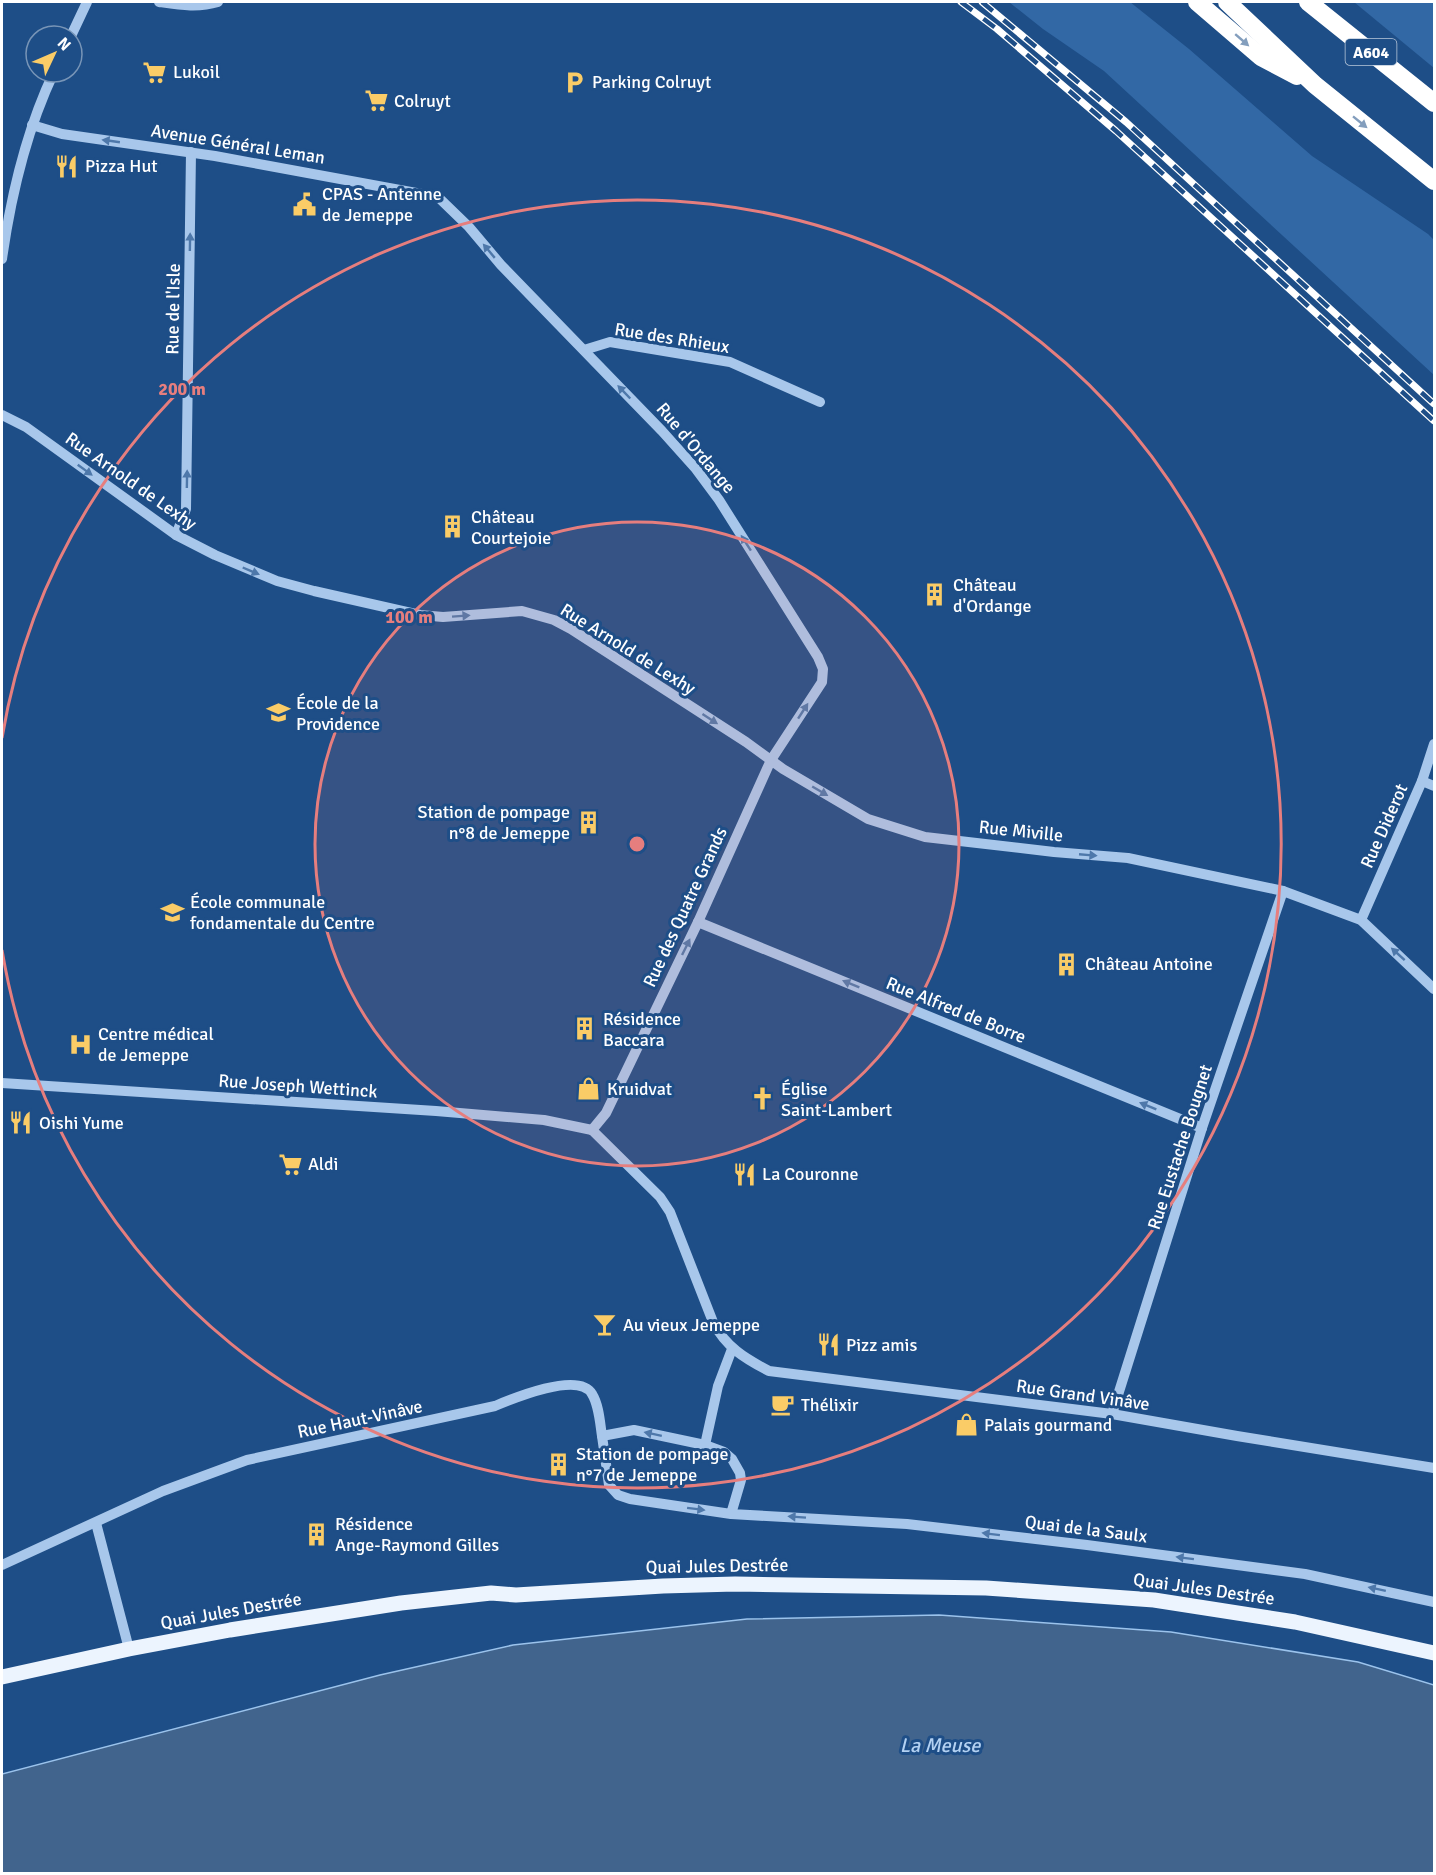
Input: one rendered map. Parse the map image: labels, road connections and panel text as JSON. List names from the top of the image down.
{
  "streets": {
    "highway": ["A604"],
    "main road": ["Quai Jules Destrée"],
    "street": [
      "Avenue Général Leman",
      "Rue de l'Isle",
      "Rue des Rhieux",
      "Rue d'Ordange",
      "Rue Arnold de Lexhy",
      "Rue Diderot",
      "Rue Miville",
      "Rue des Quatre Grands",
      "Rue Alfred de Borre",
      "Rue Joseph Wettinck",
      "Rue Eustache Bougnet",
      "Rue Grand Vinâve",
      "Rue Haut-Vinâve",
      "Quai de la Saulx"
    ]
  },
  "crossings": [
    ["Avenue Général Leman", "Rue de l'Isle"],
    ["Avenue Général Leman", "Rue d'Ordange"],
    ["Rue de l'Isle", "Rue Arnold de Lexhy"],
    ["Rue des Rhieux", "Rue d'Ordange"],
    ["Rue d'Ordange", "Rue Arnold de Lexhy"],
    ["Rue d'Ordange", "Rue Miville"],
    ["Rue d'Ordange", "Rue des Quatre Grands"],
    ["Rue Arnold de Lexhy", "Rue Miville"],
    ["Rue Arnold de Lexhy", "Rue des Quatre Grands"],
    ["Rue Diderot", "Rue Miville"],
    ["Rue Miville", "Rue des Quatre Grands"],
    ["Rue Miville", "Rue Eustache Bougnet"],
    ["Rue des Quatre Grands", "Rue Alfred de Borre"],
    ["Rue des Quatre Grands", "Rue Joseph Wettinck"],
    ["Rue Alfred de Borre", "Rue Eustache Bougnet"],
    ["Rue Eustache Bougnet", "Rue Grand Vinâve"],
    ["Rue Haut-Vinâve", "Quai de la Saulx"]
  ],
  "one_way": [
    "Avenue Général Leman",
    "Rue de l'Isle",
    "Rue d'Ordange",
    "Rue Arnold de Lexhy",
    "Rue Miville",
    "Rue des Quatre Grands",
    "Rue Alfred de Borre"
  ],
  "water": ["La Meuse"],
  "places": {
    "supermarket": ["Lukoil", "Colruyt", "Aldi"],
    "parking": ["Parking Colruyt"],
    "restaurant": [
      "Pizza Hut",
      "Oishi Yume",
      "La Couronne",
      "Pizz amis"
    ],
    "public building": ["CPAS - Antenne de Jemeppe"],
    "building": [
      "Château Courtejoie",
      "Château d'Ordange",
      "Station de pompage n°8 de Jemeppe",
      "Château Antoine",
      "Résidence Baccara",
      "Station de pompage n°7 de Jemeppe",
      "Résidence Ange-Raymond Gilles"
    ],
    "school or university": ["École de la Providence", "École communale fondamentale du Centre"],
    "hospital": ["Centre médical de Jemeppe"],
    "shop": ["Kruidvat", "Palais gourmand"],
    "church": ["Église Saint-Lambert"],
    "bar": ["Au vieux Jemeppe"],
    "cafe": ["Thélixir"]
  },
  "north": "top right",
  "rings": ["200 m", "100 m"]
}
